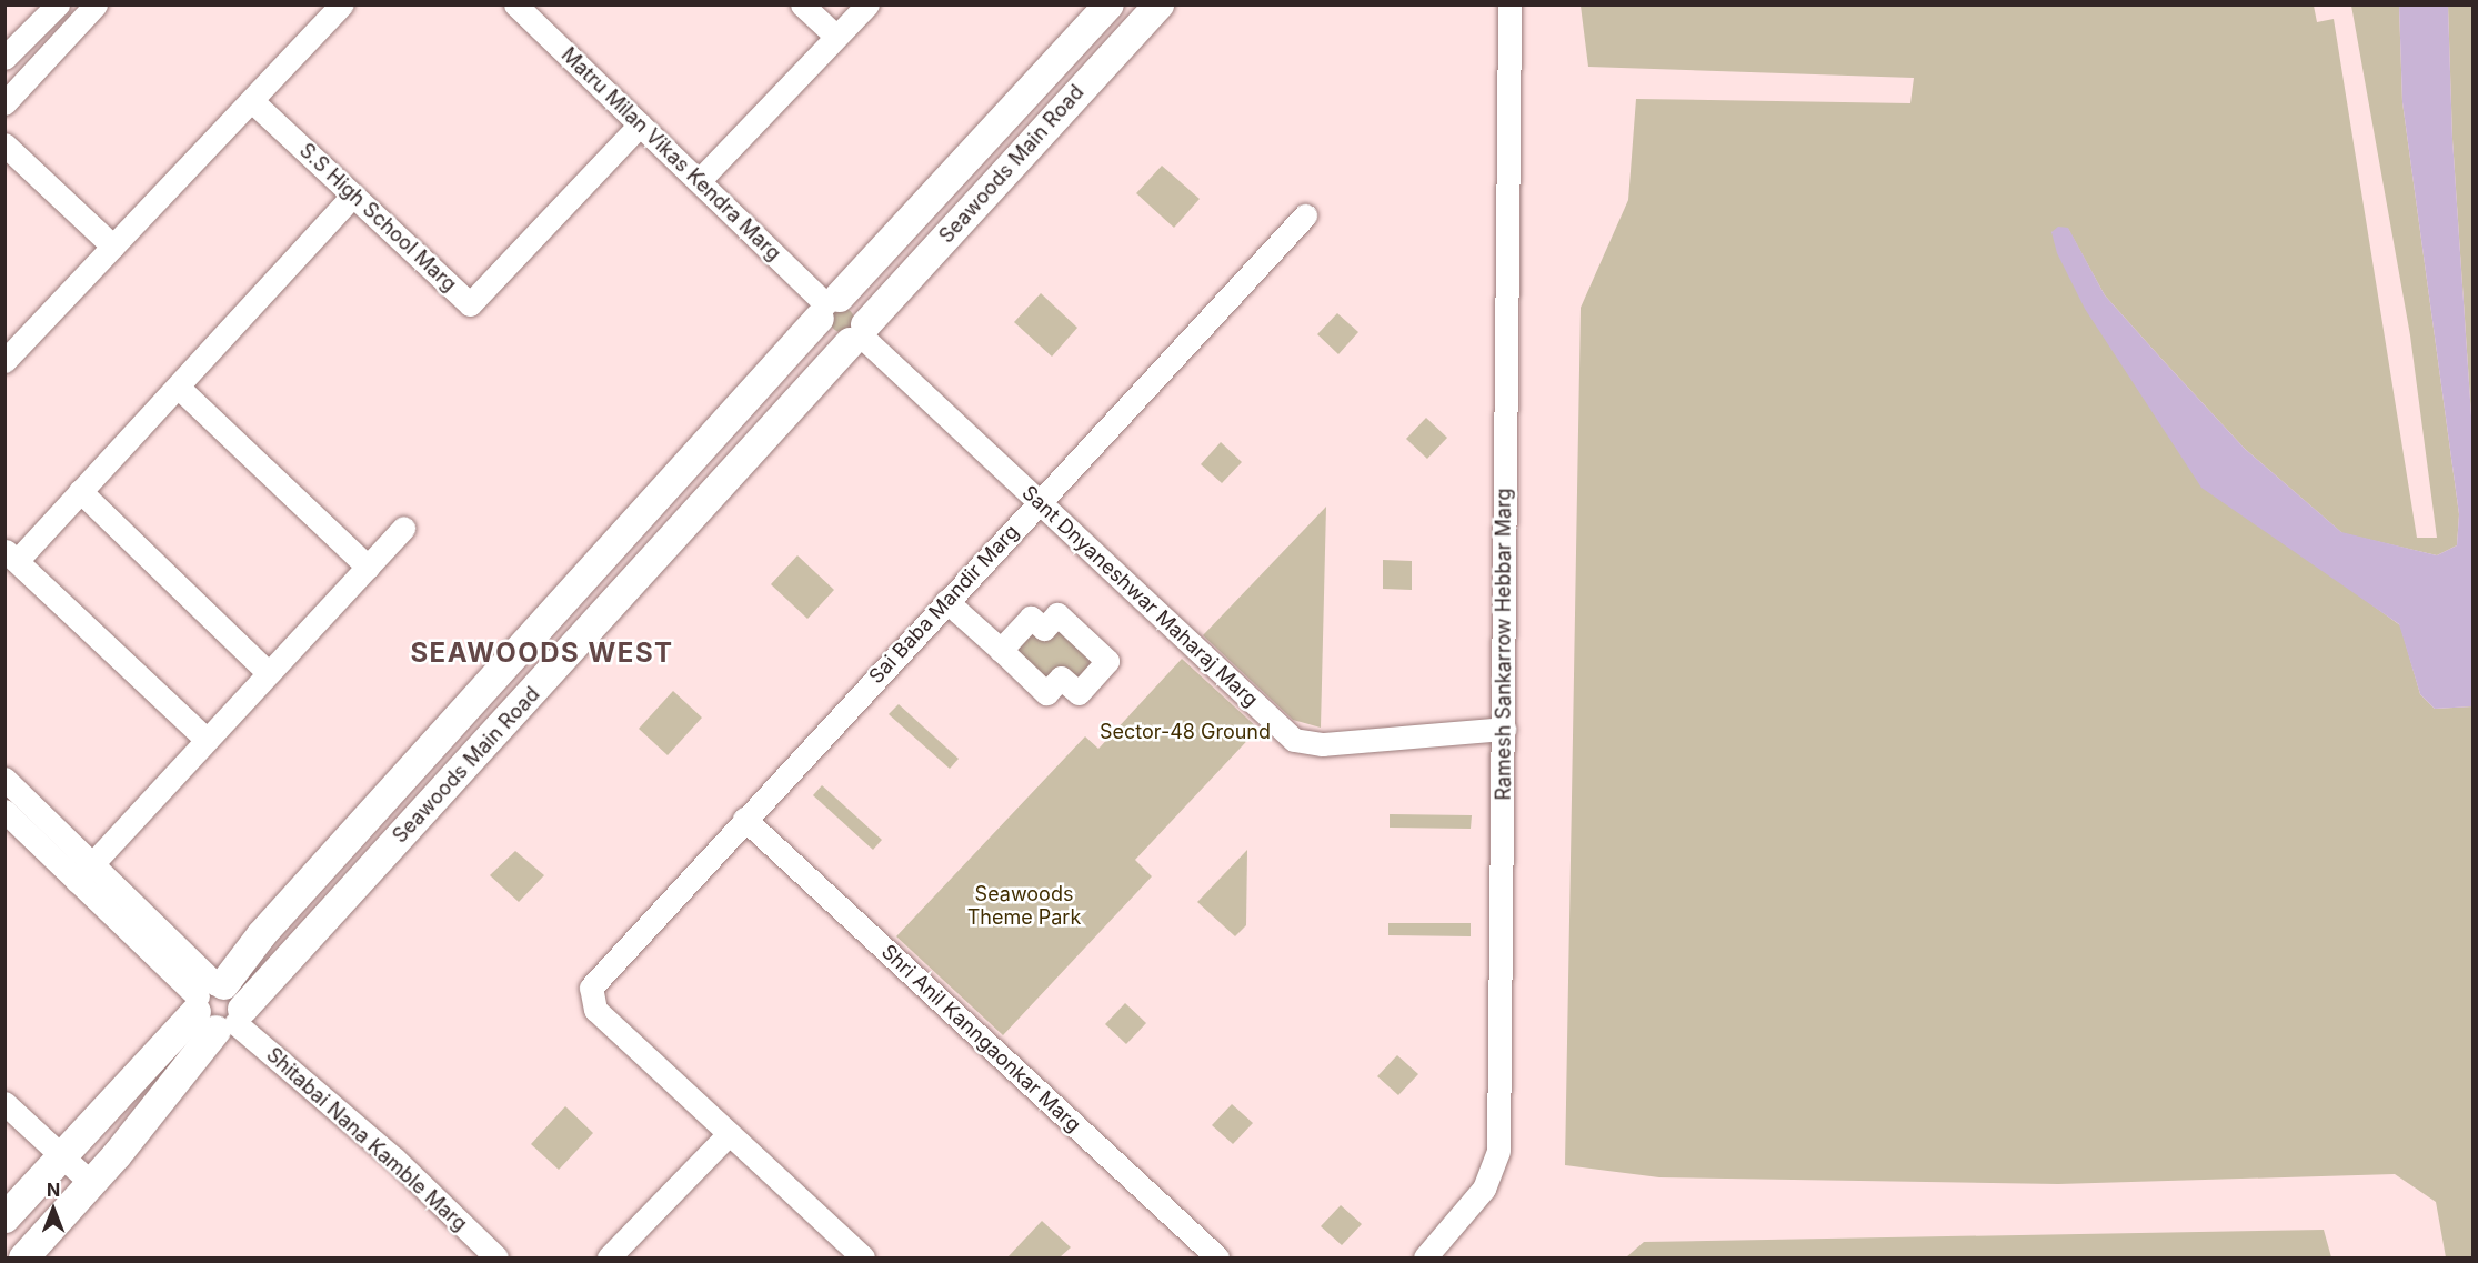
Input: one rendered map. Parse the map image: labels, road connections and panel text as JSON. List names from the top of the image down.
{
  "streets": {
    "main road": ["Seawoods Main Road"],
    "street": [
      "Matru Milan Vikas Kendra Marg",
      "S.S High School Marg",
      "Sant Dnyaneshwar Maharaj Marg",
      "Sai Baba Mandir Marg",
      "Ramesh Sankarrow Hebbar Marg",
      "Shri Anil Kanngaonkar Marg",
      "Shitabai Nana Kamble Marg"
    ]
  },
  "crossings": [
    ["Matru Milan Vikas Kendra Marg", "Seawoods Main Road"],
    ["Matru Milan Vikas Kendra Marg", "S.S High School Marg"],
    ["Seawoods Main Road", "Sant Dnyaneshwar Maharaj Marg"],
    ["Seawoods Main Road", "Shitabai Nana Kamble Marg"],
    ["Sant Dnyaneshwar Maharaj Marg", "Sai Baba Mandir Marg"],
    ["Sant Dnyaneshwar Maharaj Marg", "Ramesh Sankarrow Hebbar Marg"],
    ["Sai Baba Mandir Marg", "Shri Anil Kanngaonkar Marg"]
  ],
  "districts": ["SEAWOODS WEST"],
  "parks": ["Sector-48 Ground", "Seawoods Theme Park"],
  "north": "top"
}
